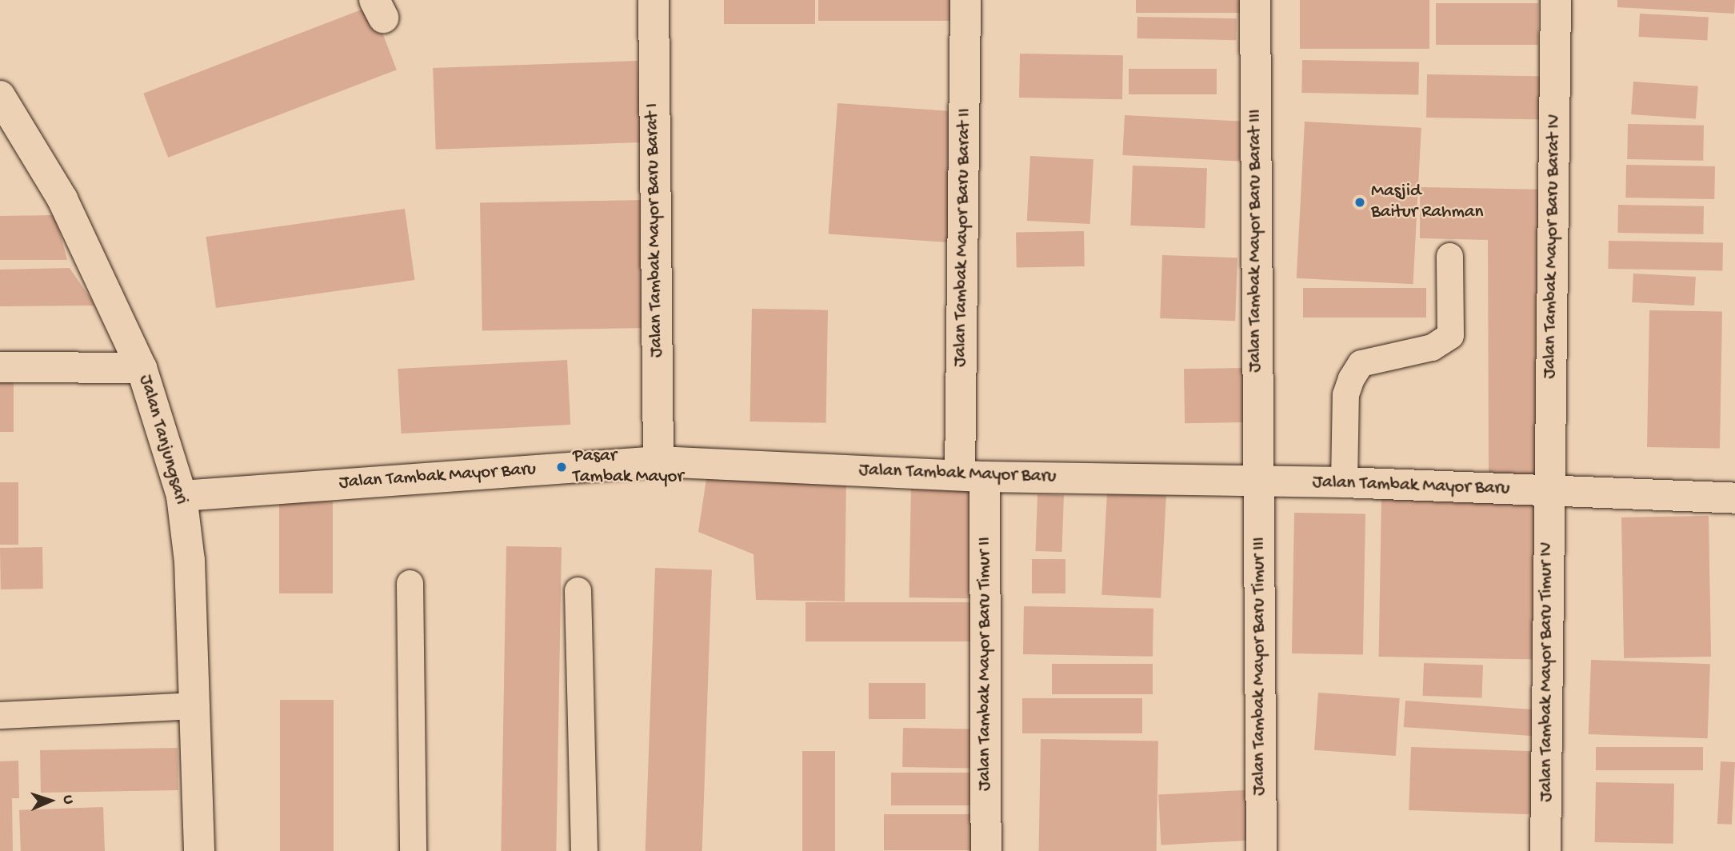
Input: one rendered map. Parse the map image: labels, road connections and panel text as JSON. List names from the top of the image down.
{
  "streets": {
    "street": [
      "Jalan Tambak Mayor Baru Barat I",
      "Jalan Tambak Mayor Baru Barat II",
      "Jalan Tambak Mayor Baru Barat III",
      "Jalan Tambak Mayor Baru Barat IV",
      "Jalan Tanjungsari",
      "Jalan Tambak Mayor Baru",
      "Jalan Tambak Mayor Baru Timur II",
      "Jalan Tambak Mayor Baru Timur III",
      "Jalan Tambak Mayor Baru Timur IV"
    ]
  },
  "crossings": [
    ["Jalan Tambak Mayor Baru Barat I", "Jalan Tambak Mayor Baru"],
    ["Jalan Tambak Mayor Baru Barat II", "Jalan Tambak Mayor Baru"],
    ["Jalan Tambak Mayor Baru Barat II", "Jalan Tambak Mayor Baru Timur II"],
    ["Jalan Tambak Mayor Baru Barat III", "Jalan Tambak Mayor Baru"],
    ["Jalan Tambak Mayor Baru Barat III", "Jalan Tambak Mayor Baru Timur III"],
    ["Jalan Tambak Mayor Baru Barat IV", "Jalan Tambak Mayor Baru"],
    ["Jalan Tambak Mayor Baru Barat IV", "Jalan Tambak Mayor Baru Timur IV"],
    ["Jalan Tanjungsari", "Jalan Tambak Mayor Baru"],
    ["Jalan Tambak Mayor Baru", "Jalan Tambak Mayor Baru Timur II"],
    ["Jalan Tambak Mayor Baru", "Jalan Tambak Mayor Baru Timur III"],
    ["Jalan Tambak Mayor Baru", "Jalan Tambak Mayor Baru Timur IV"]
  ],
  "places": ["Masjid Baitur Rahman", "Pasar Tambak Mayor"],
  "north": "right"
}
